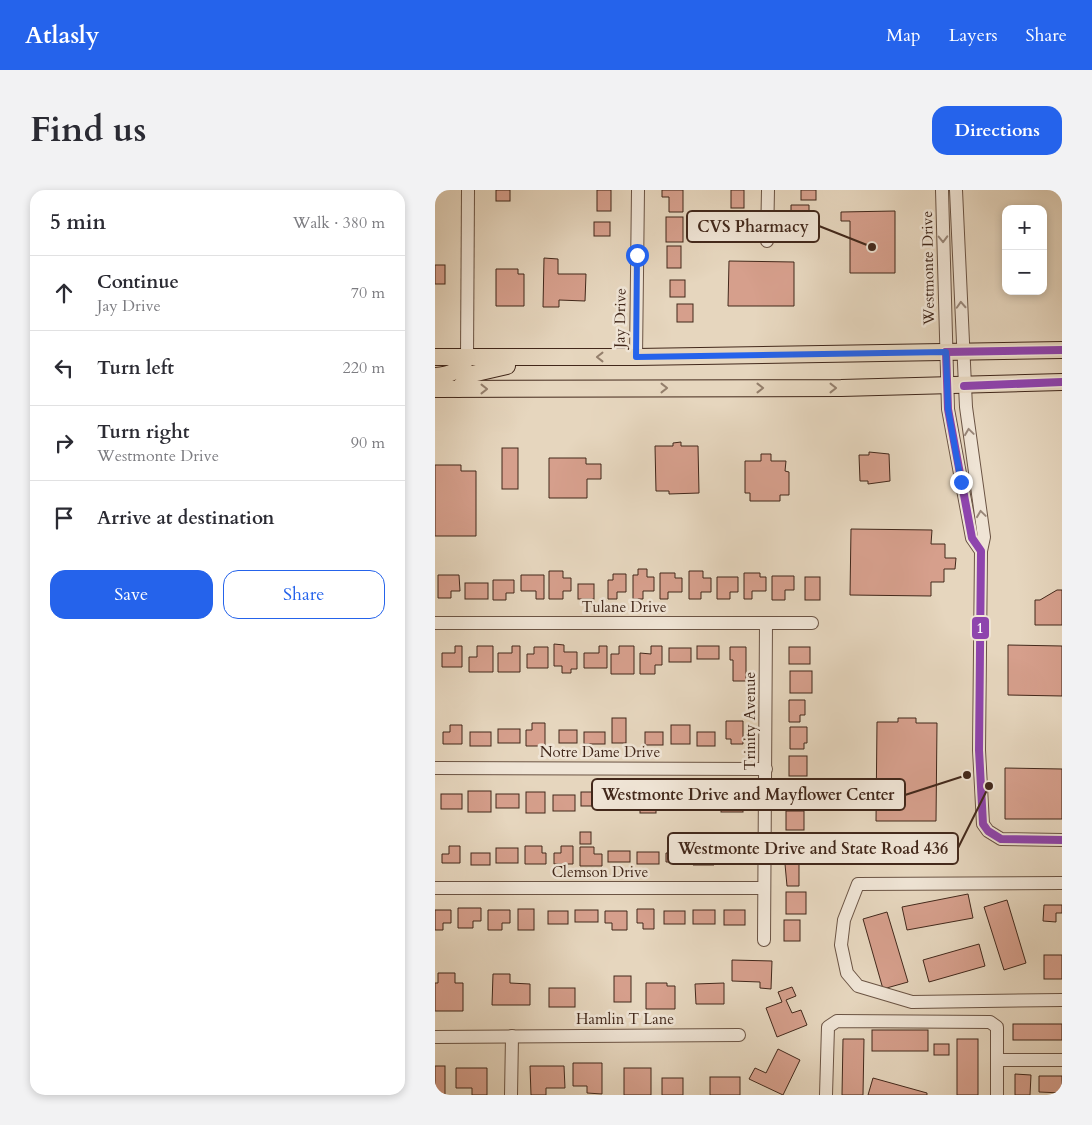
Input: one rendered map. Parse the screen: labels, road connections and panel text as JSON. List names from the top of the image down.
{
  "streets": {
    "street": [
      "Westmonte Drive",
      "Jay Drive",
      "Tulane Drive",
      "Trinity Avenue",
      "Notre Dame Drive",
      "Clemson Drive",
      "Hamlin T Lane"
    ]
  },
  "crossings": [
    ["Tulane Drive", "Trinity Avenue"],
    ["Trinity Avenue", "Notre Dame Drive"],
    ["Trinity Avenue", "Clemson Drive"]
  ],
  "places": ["CVS Pharmacy", "Westmonte Drive and Mayflower Center", "Westmonte Drive and State Road 436"],
  "lines": ["transit line 1"],
  "page": {
    "header": "Atlasly",
    "nav": ["Map", "Layers", "Share"],
    "title": "Find us",
    "buttons": [
      "Directions",
      ["Save", "Share"]
    ],
    "heading": ["5 min", "Walk · 380 m"],
    "map_buttons": ["+", "−"],
    "list": [
      ["Continue", "Jay Drive", "70 m"],
      ["Turn left", "220 m"],
      ["Turn right", "Westmonte Drive", "90 m"],
      "Arrive at destination"
    ]
  }
}
